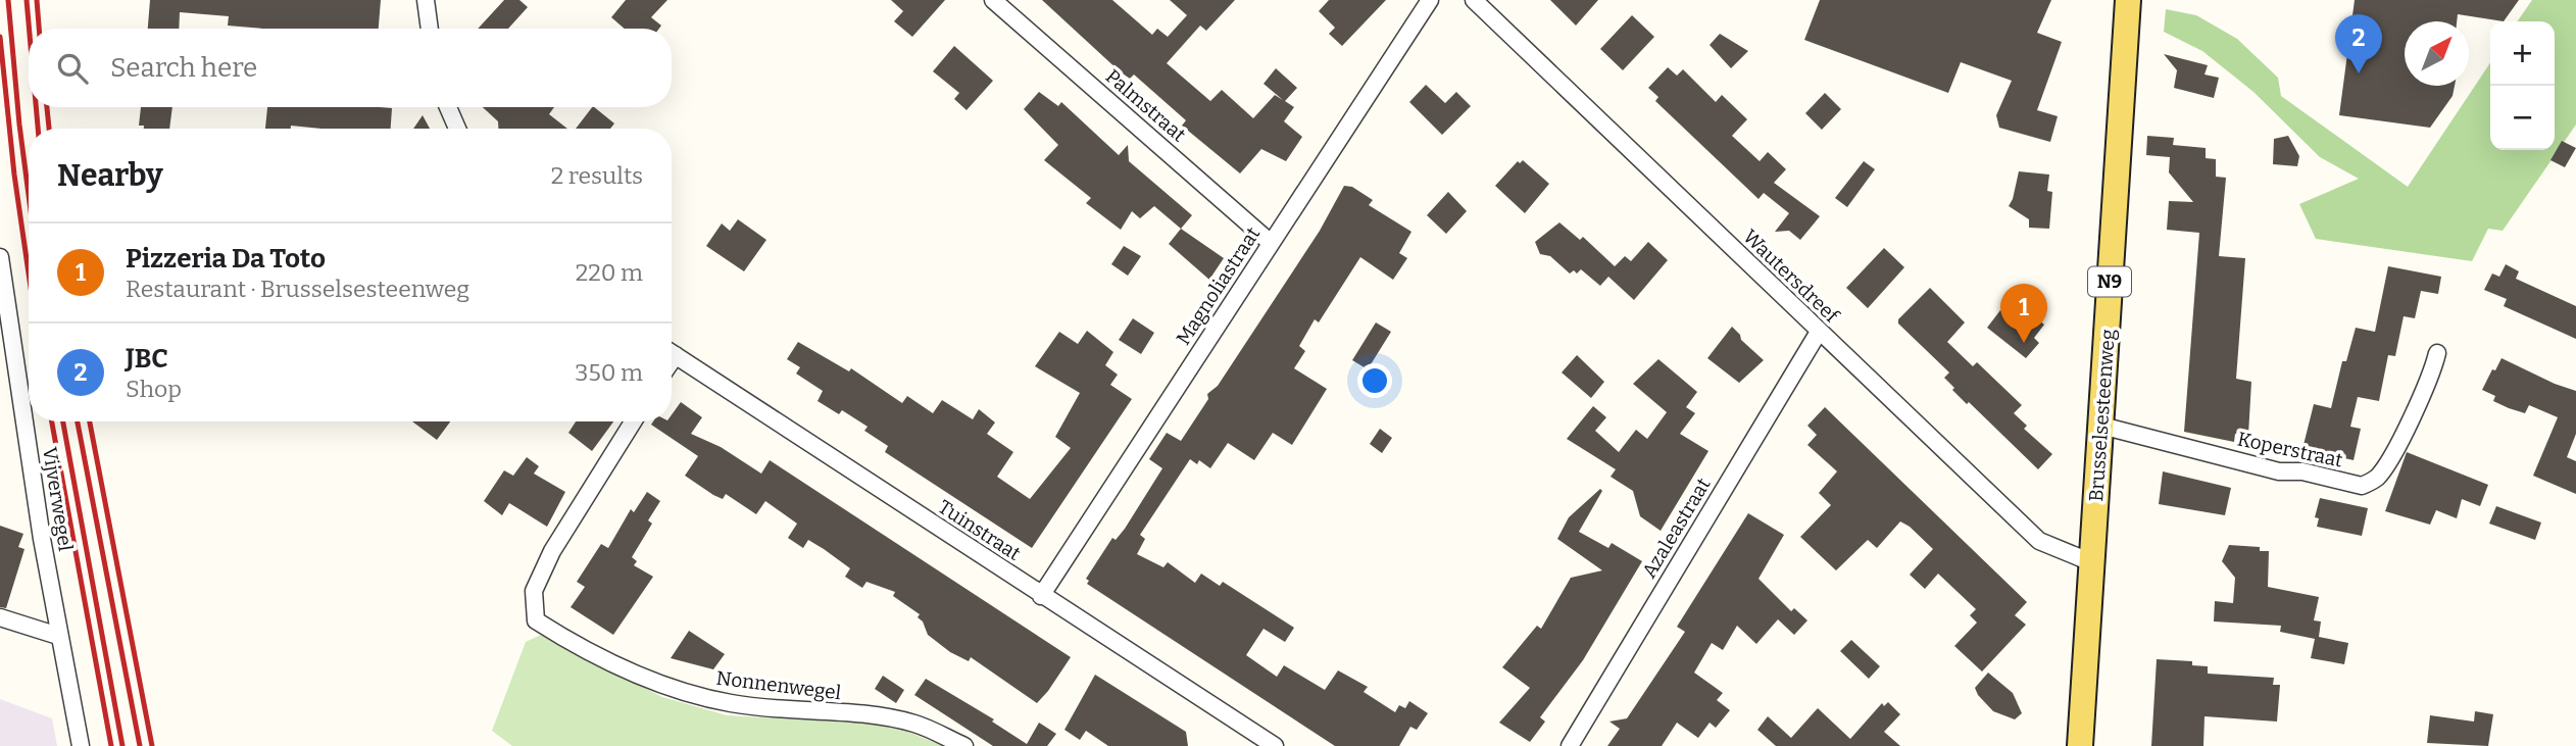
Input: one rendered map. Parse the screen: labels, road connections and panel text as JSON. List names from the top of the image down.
{
  "streets": {
    "main road": ["N9", "Brusselsesteenweg"],
    "street": [
      "Palmstraat",
      "Wautersdreef",
      "Magnoliastraat",
      "Koperstraat",
      "Vijverwegel",
      "Azaleastraat",
      "Tuinstraat",
      "Nonnenwegel"
    ]
  },
  "crossings": [
    ["Palmstraat", "Magnoliastraat"],
    ["Wautersdreef", "Brusselsesteenweg"],
    ["Wautersdreef", "Azaleastraat"],
    ["Magnoliastraat", "Tuinstraat"],
    ["Brusselsesteenweg", "Koperstraat"]
  ],
  "north": "top right",
  "page": {
    "pins": ["2", "1"],
    "map_buttons": ["+", "−"],
    "search": "Search here",
    "heading": ["Nearby", "2 results"],
    "list": [
      {
        "mark": "1",
        "name": "Pizzeria Da Toto",
        "note": "Restaurant · Brusselsesteenweg",
        "value": "220 m"
      },
      {
        "mark": "2",
        "name": "JBC",
        "note": "Shop",
        "value": "350 m"
      }
    ]
  }
}
